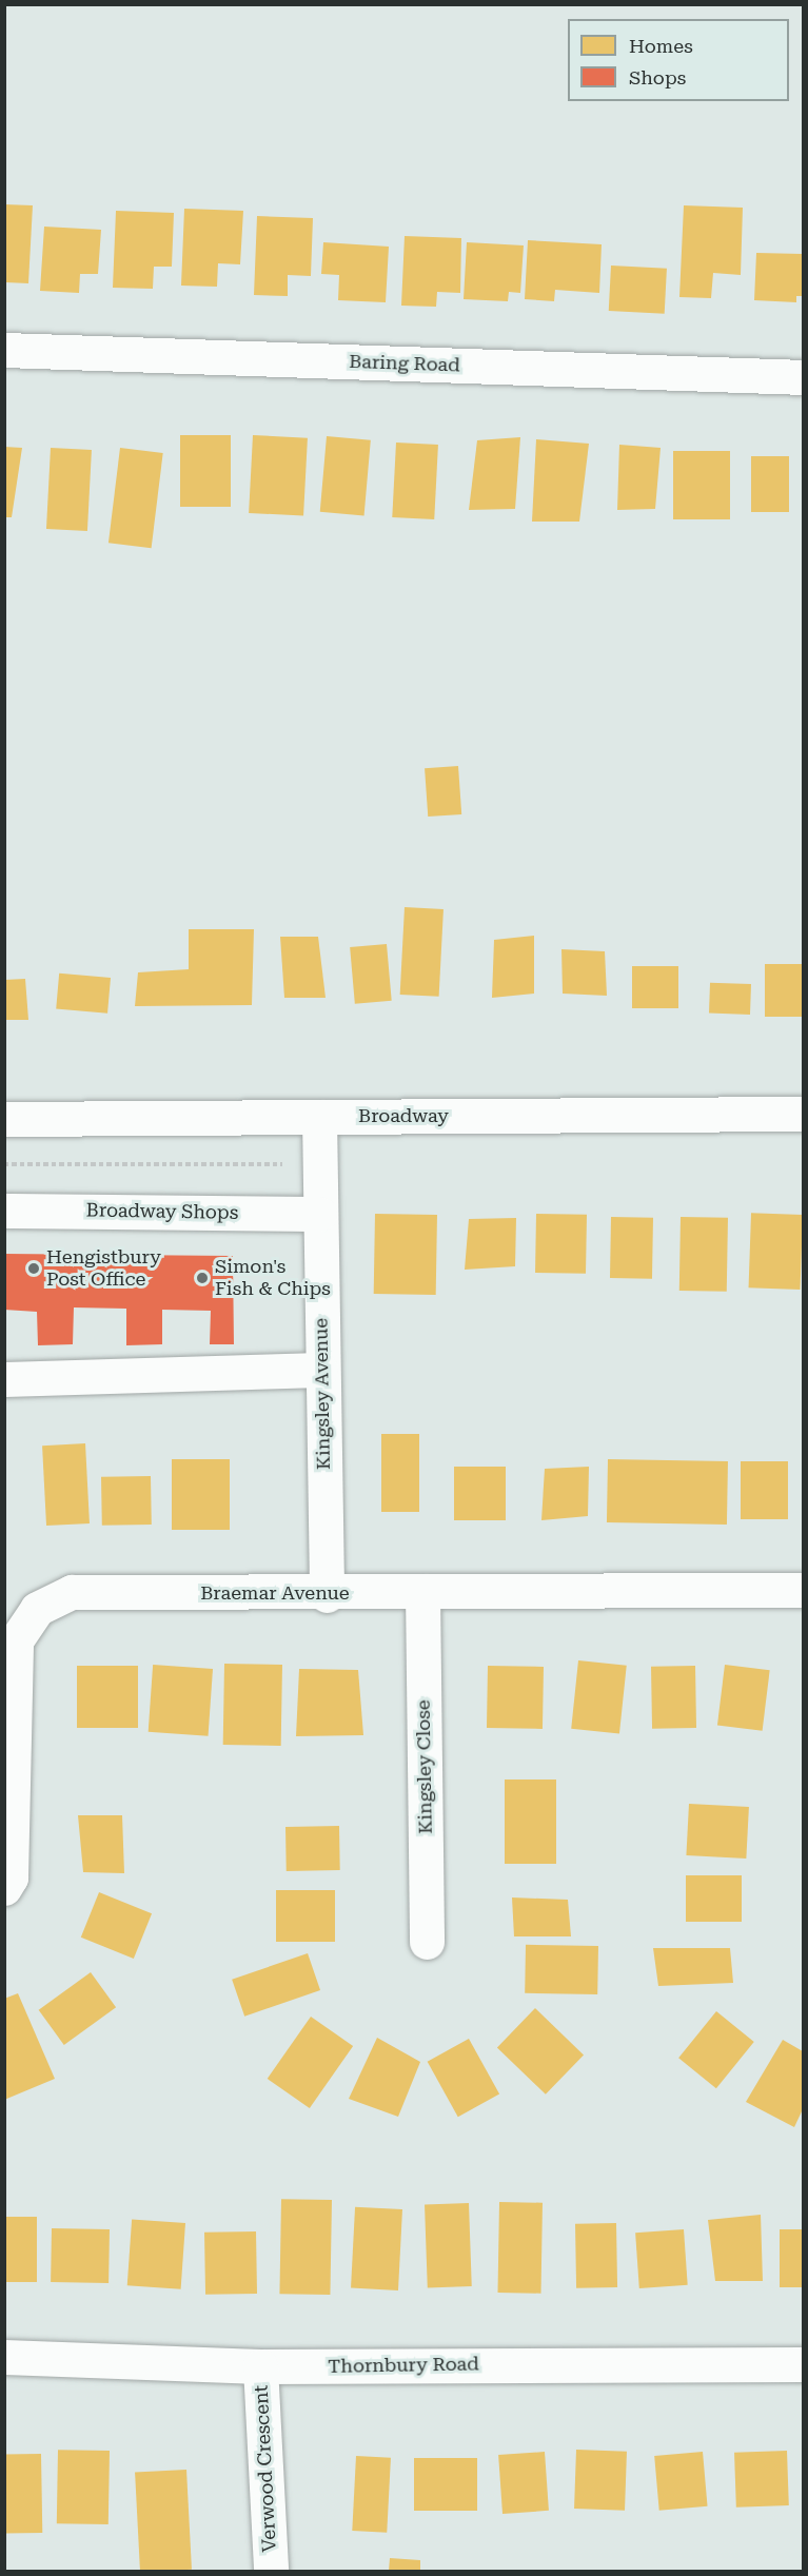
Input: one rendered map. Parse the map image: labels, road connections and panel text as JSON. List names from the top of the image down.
{
  "streets": {
    "street": [
      "Baring Road",
      "Broadway",
      "Broadway Shops",
      "Kingsley Avenue",
      "Braemar Avenue",
      "Kingsley Close",
      "Thornbury Road",
      "Verwood Crescent"
    ]
  },
  "crossings": [
    ["Broadway", "Kingsley Avenue"],
    ["Broadway Shops", "Kingsley Avenue"],
    ["Kingsley Avenue", "Braemar Avenue"],
    ["Braemar Avenue", "Kingsley Close"],
    ["Thornbury Road", "Verwood Crescent"]
  ],
  "places": ["Hengistbury Post Office", "Simon's Fish & Chips"],
  "legend": ["Homes", "Shops"]
}
